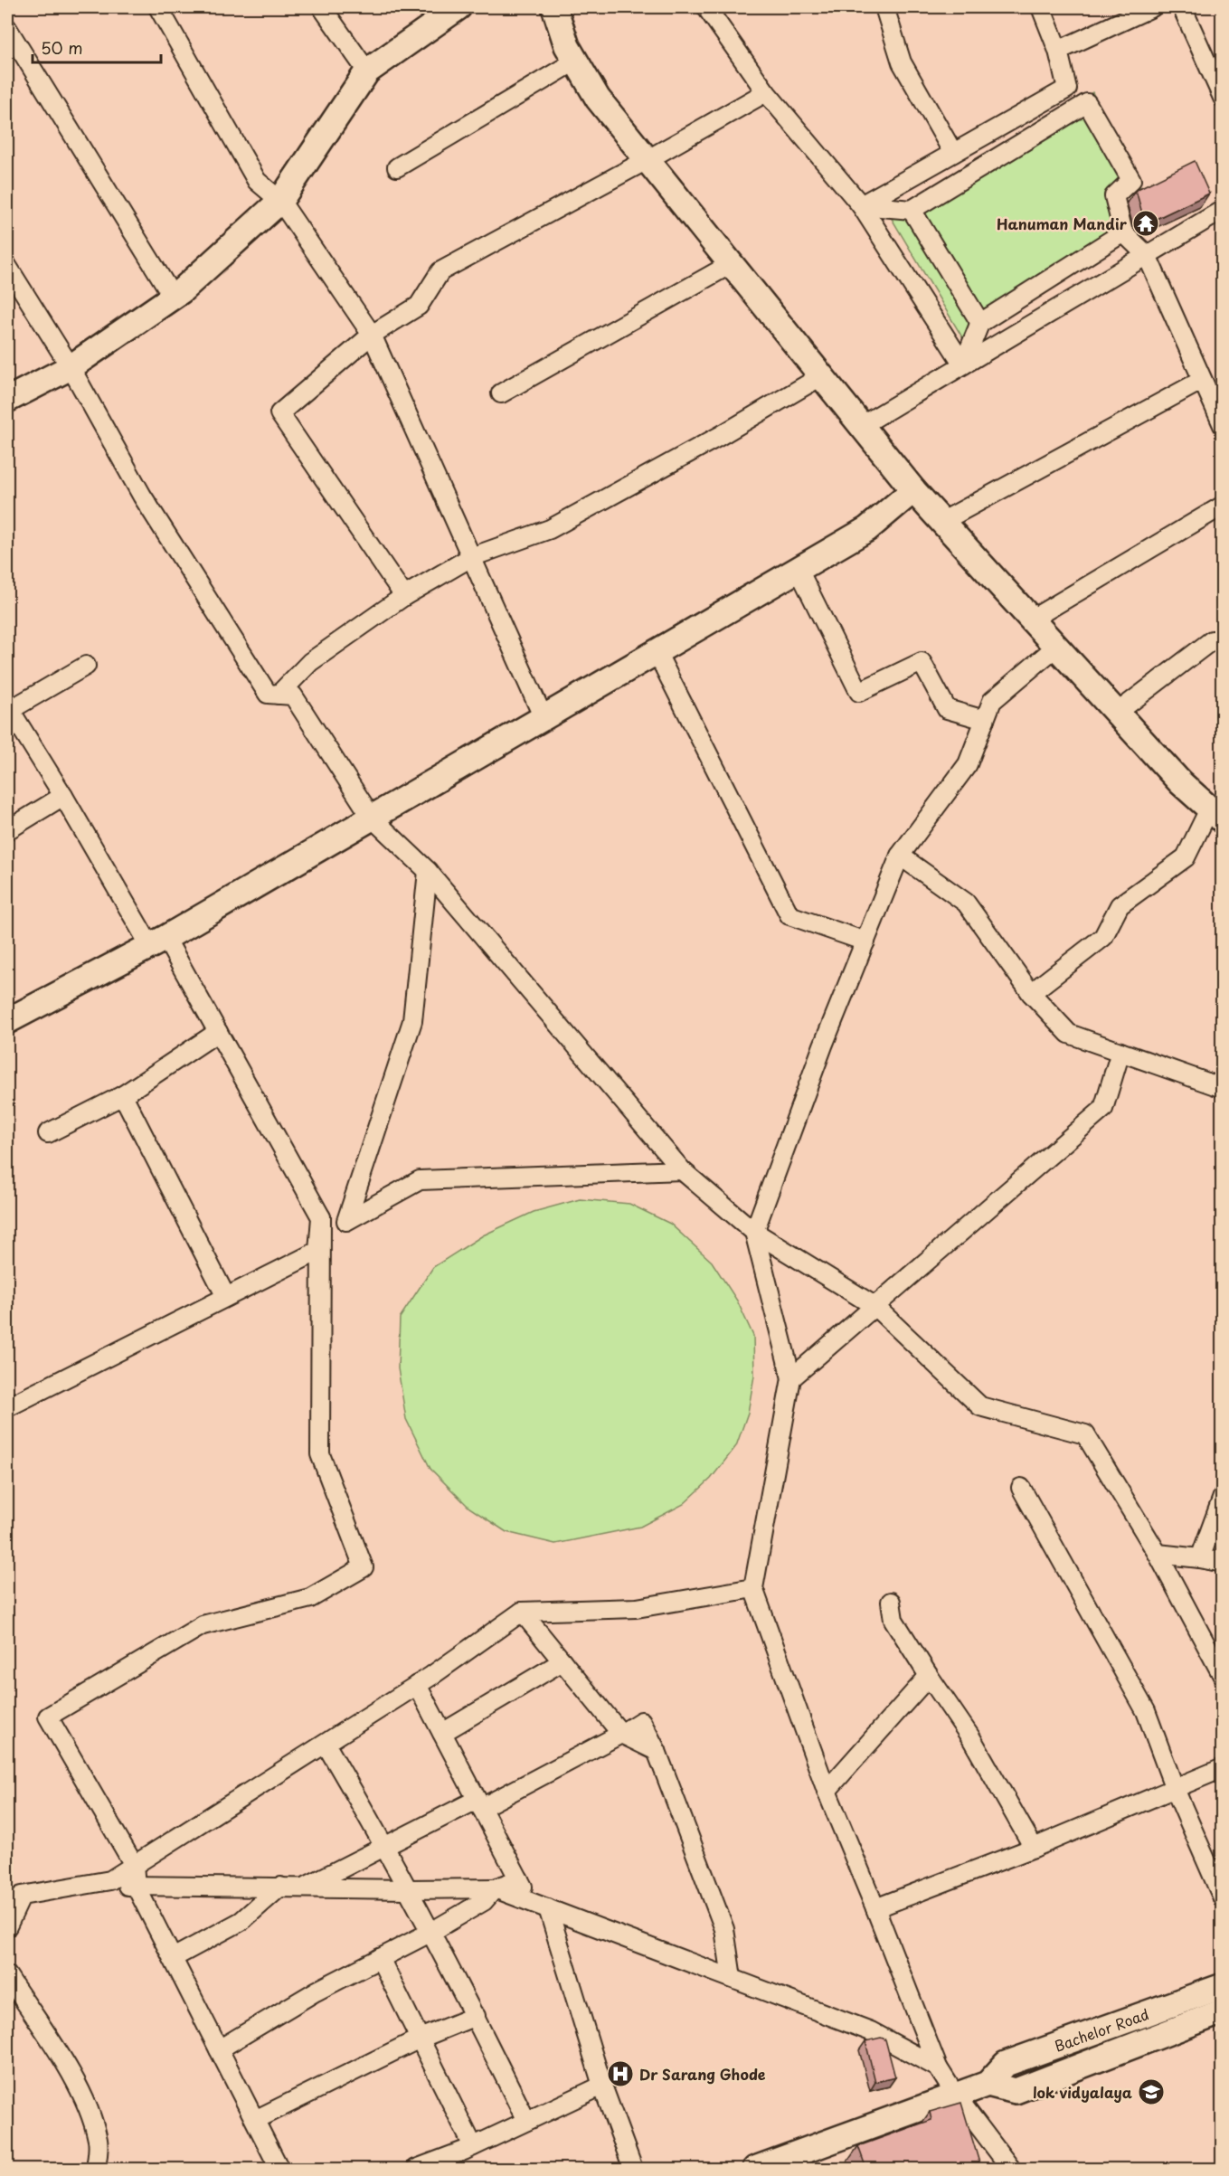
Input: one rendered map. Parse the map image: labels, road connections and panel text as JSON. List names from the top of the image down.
{
  "streets": {
    "street": ["Bachelor Road"]
  },
  "places": {
    "temple": ["Hanuman Mandir"],
    "hospital": ["Dr Sarang Ghode"],
    "school or university": ["lok vidyalaya"]
  },
  "scale_bar": "50 m"
}
